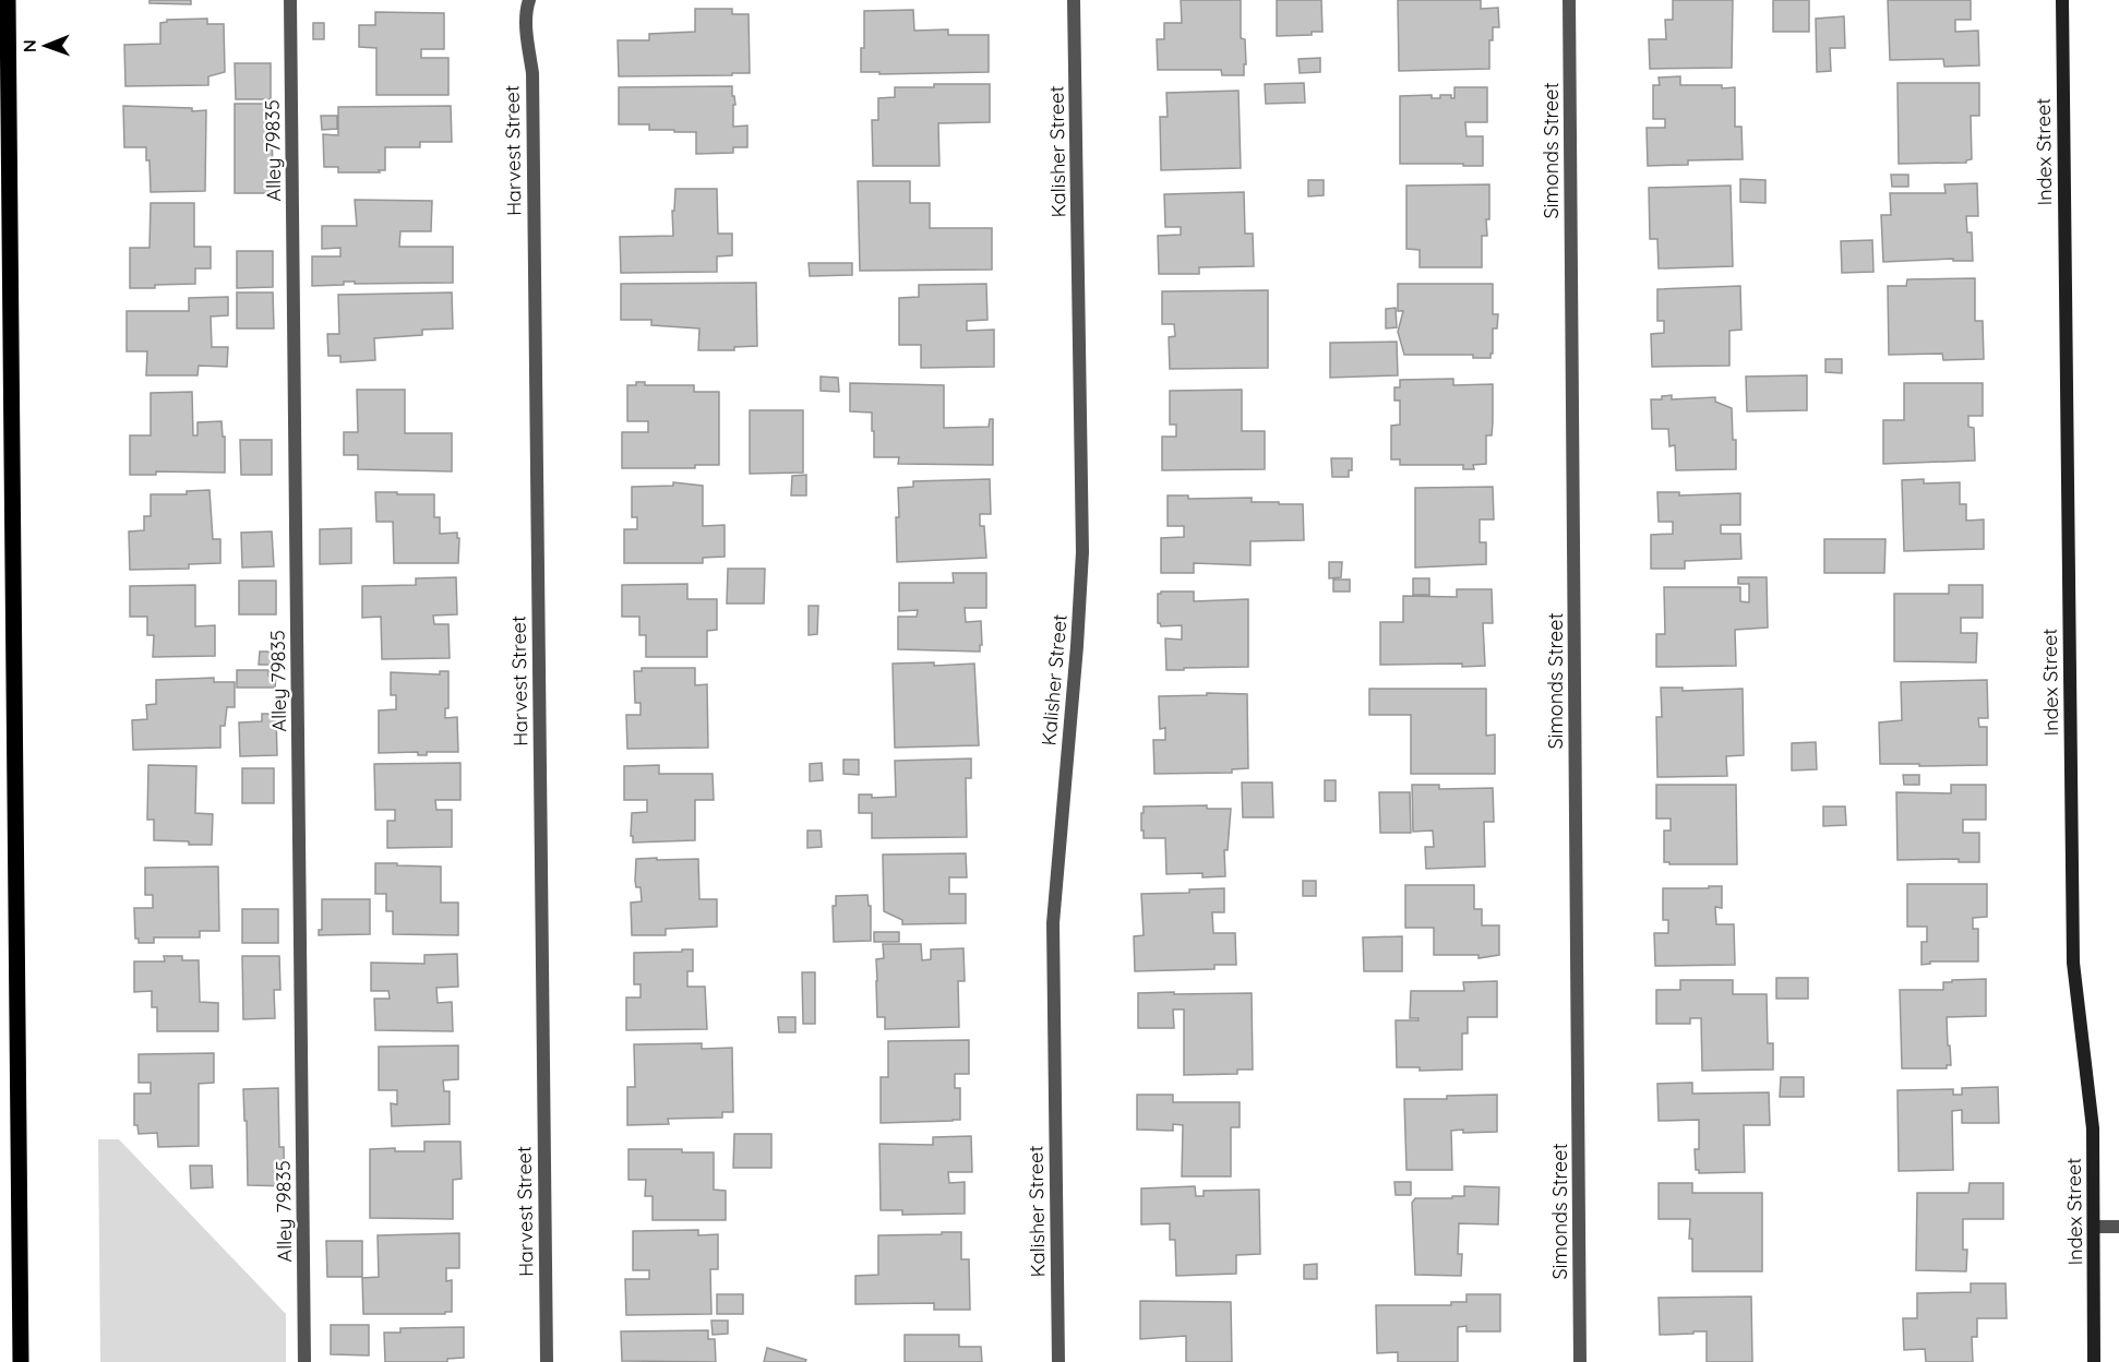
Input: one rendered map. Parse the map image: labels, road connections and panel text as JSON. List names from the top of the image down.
{
  "streets": {
    "street": [
      "Alley 79835",
      "Harvest Street",
      "Simonds Street",
      "Kalisher Street",
      "Index Street"
    ]
  },
  "north": "left"
}
